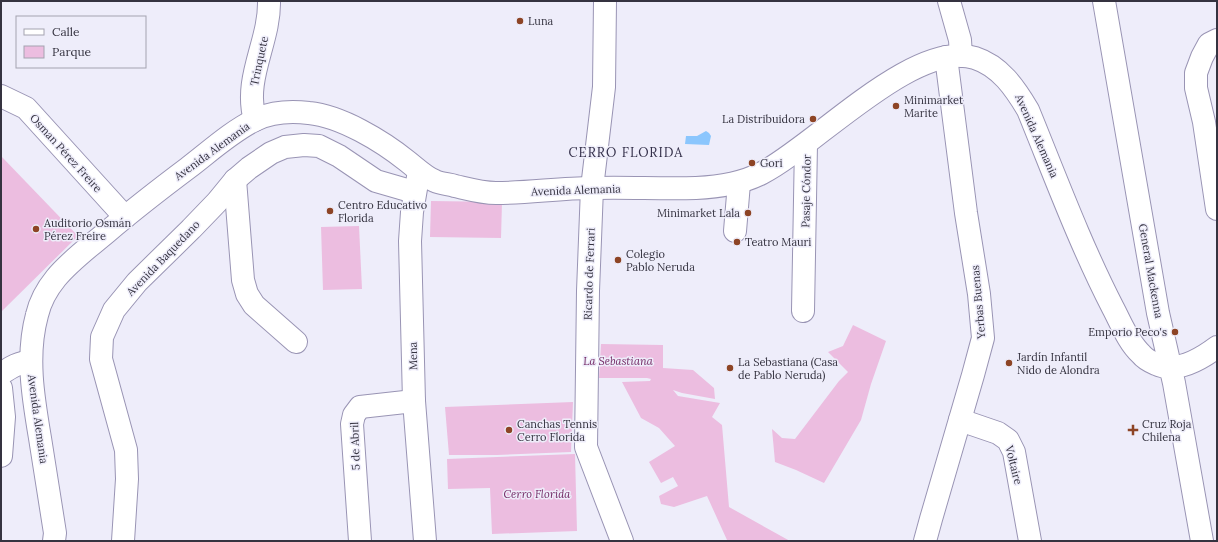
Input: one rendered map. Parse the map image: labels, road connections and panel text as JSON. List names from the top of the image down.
{
  "streets": {
    "street": [
      "Trinquete",
      "Avenida Alemania",
      "Osman Pérez Freire",
      "Pasaje Cóndor",
      "Avenida Baquedano",
      "General Mackenna",
      "Ricardo de Ferrari",
      "Yerbas Buenas",
      "Mena",
      "5 de Abril",
      "Voltaire"
    ]
  },
  "crossings": [
    ["Trinquete", "Avenida Alemania"],
    ["Avenida Alemania", "Osman Pérez Freire"],
    ["Avenida Alemania", "Pasaje Cóndor"],
    ["Avenida Alemania", "General Mackenna"],
    ["Avenida Alemania", "Ricardo de Ferrari"],
    ["Avenida Alemania", "Yerbas Buenas"],
    ["Avenida Alemania", "Mena"],
    ["Avenida Baquedano", "Mena"],
    ["Yerbas Buenas", "Voltaire"],
    ["Mena", "5 de Abril"]
  ],
  "districts": ["CERRO FLORIDA"],
  "parks": ["La Sebastiana", "Cerro Florida"],
  "places": {
    "other": [
      "Luna",
      "Minimarket Marite",
      "La Distribuidora",
      "Gori",
      "Centro Educativo Florida",
      "Minimarket Lala",
      "Auditorio Osmán Pérez Freire",
      "Teatro Mauri",
      "Colegio Pablo Neruda",
      "Emporio Peco's",
      "Jardín Infantil Nido de Alondra",
      "La Sebastiana (Casa de Pablo Neruda)",
      "Canchas Tennis Cerro Florida"
    ],
    "health": ["Cruz Roja Chilena"]
  },
  "legend": ["Calle", "Parque"]
}
